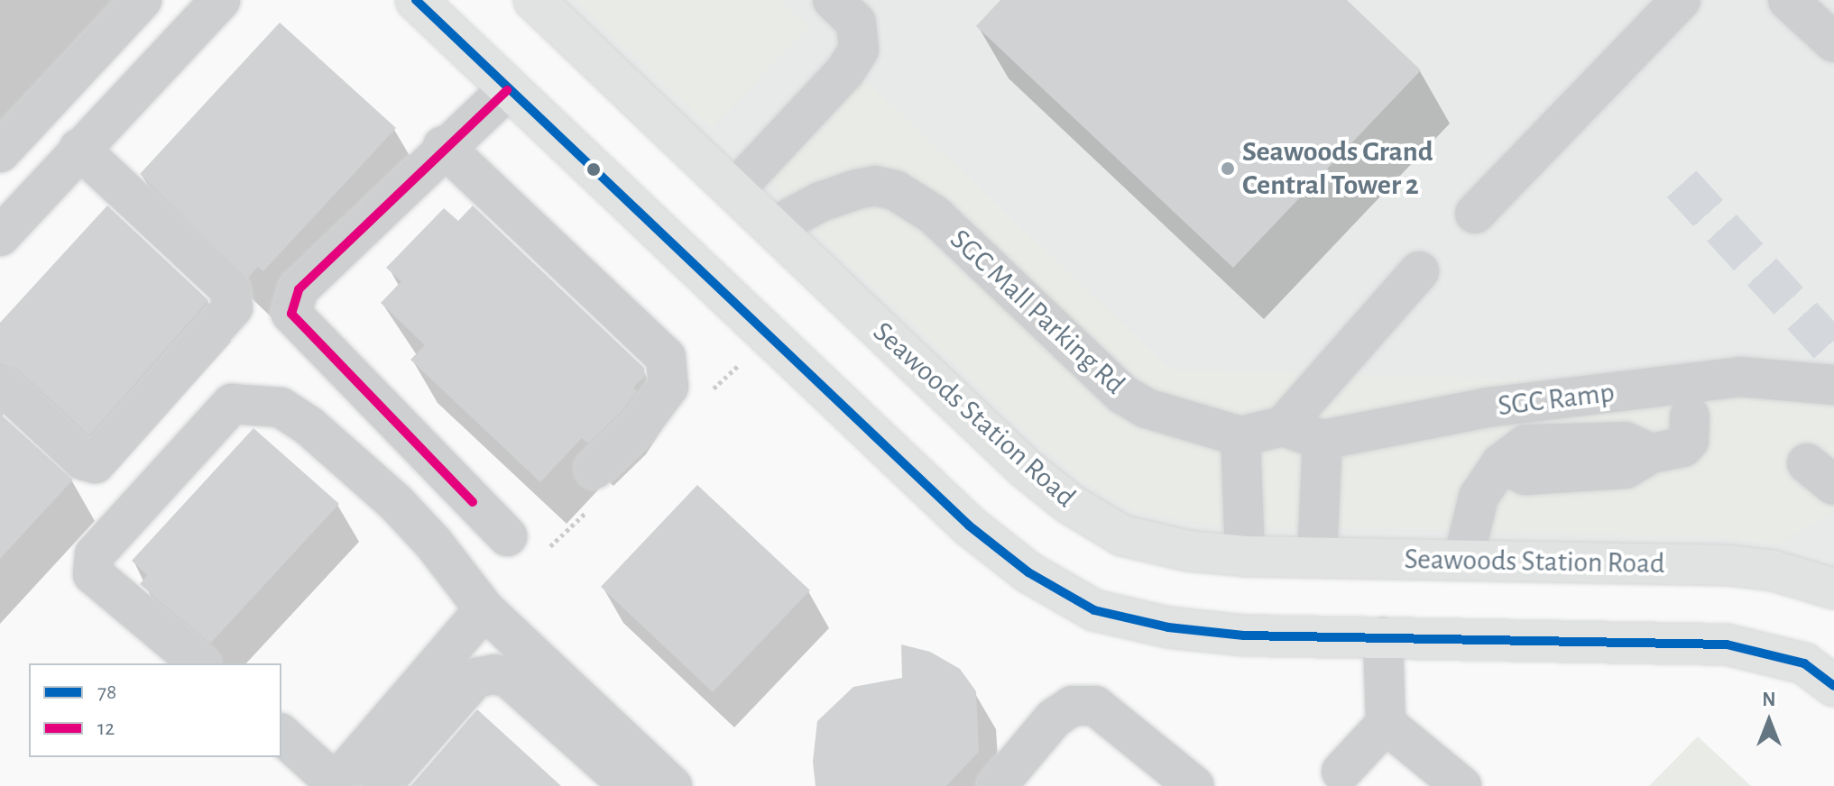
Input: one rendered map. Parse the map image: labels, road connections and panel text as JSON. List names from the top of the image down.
{
  "streets": {
    "main road": ["Seawoods Station Road"],
    "street": ["SGC Mall Parking Rd", "SGC Ramp"]
  },
  "crossings": [
    ["SGC Mall Parking Rd", "SGC Ramp"],
    ["SGC Mall Parking Rd", "Seawoods Station Road"]
  ],
  "places": ["Seawoods Grand Central Tower 2"],
  "lines": ["transit line 78", "transit line 12"],
  "legend": ["78", "12"],
  "north": "top"
}
